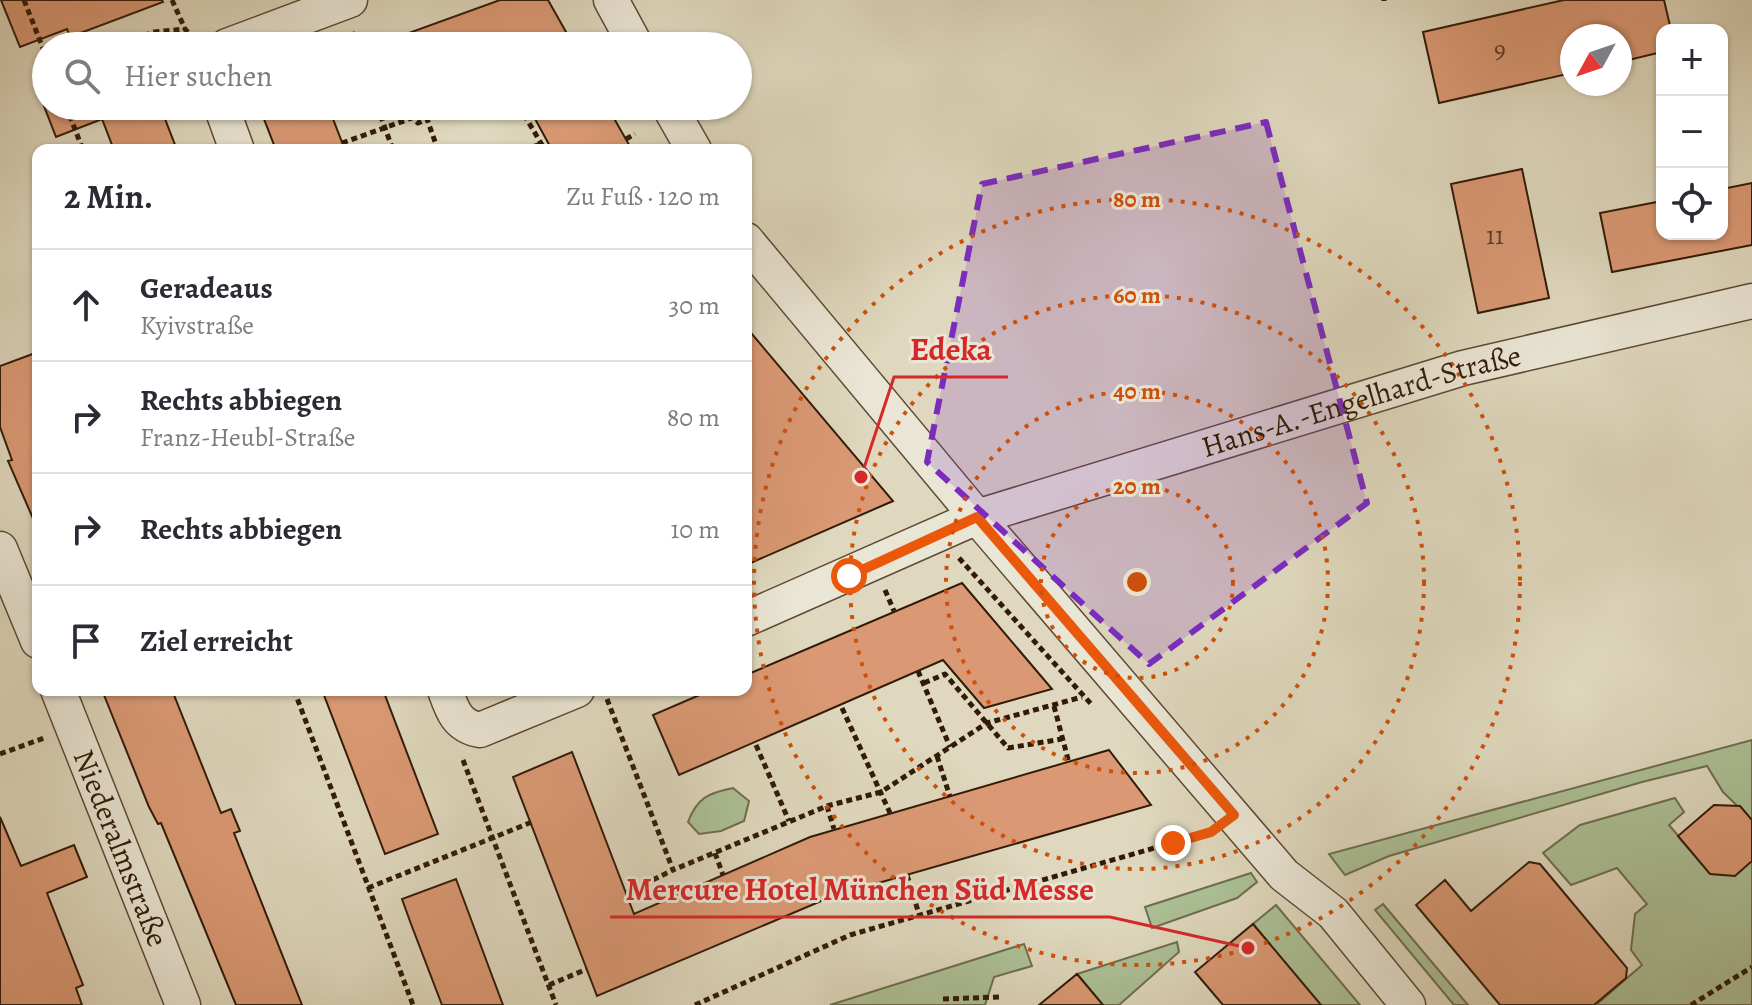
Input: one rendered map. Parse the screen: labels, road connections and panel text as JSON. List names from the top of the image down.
{
  "streets": {
    "street": ["Hans-A.-Engelhard-Straße", "Niederalmstraße"]
  },
  "places": ["Edeka", "Mercure Hotel München Süd Messe"],
  "house_numbers": ["9", "11"],
  "north": "bottom left",
  "page": {
    "map_buttons": ["+", "−"],
    "search": "Hier suchen",
    "heading": ["2 Min.", "Zu Fuß · 120 m"],
    "list": [
      ["Geradeaus", "Kyivstraße", "30 m"],
      ["Rechts abbiegen", "Franz-Heubl-Straße", "80 m"],
      ["Rechts abbiegen", "10 m"],
      "Ziel erreicht"
    ]
  },
  "rings": [
    "80 m",
    "60 m",
    "40 m",
    "20 m"
  ]
}
